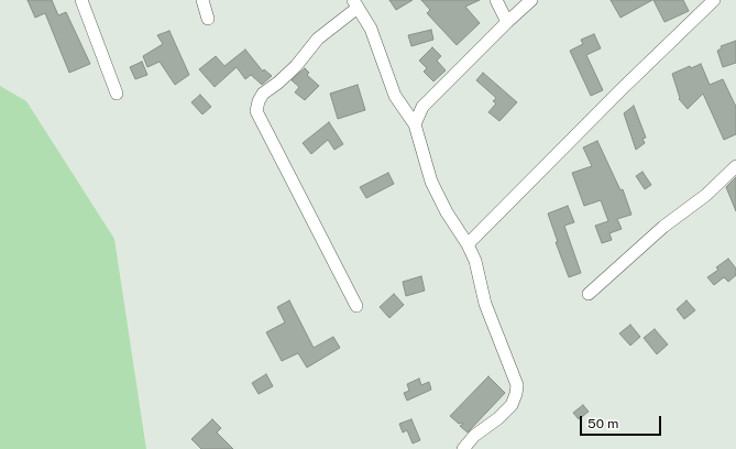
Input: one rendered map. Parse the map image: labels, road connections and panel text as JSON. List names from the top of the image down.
{
  "scale_bar": "50 m"
}
